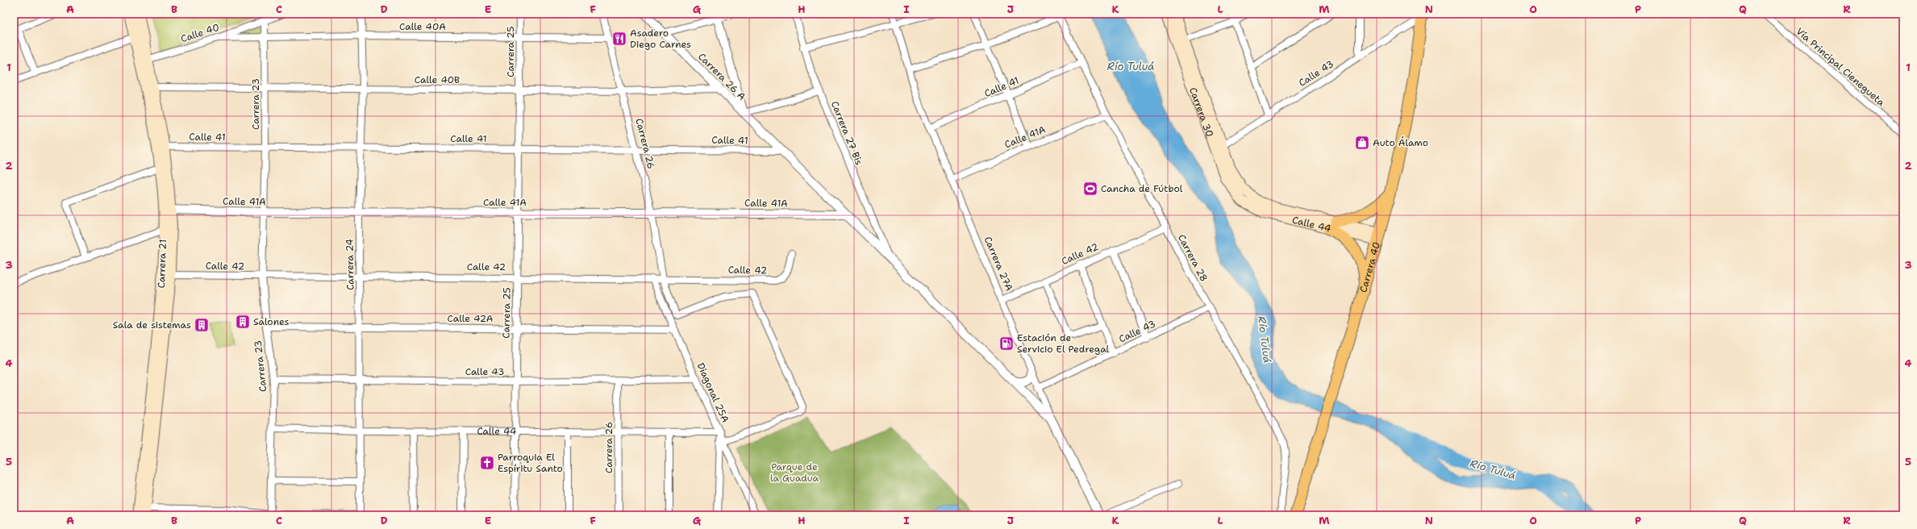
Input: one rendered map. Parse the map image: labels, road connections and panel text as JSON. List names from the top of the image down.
{
  "streets": {
    "main road": [
      "Carrera 30",
      "Calle 44",
      "Carrera 21",
      "Carrera 40"
    ],
    "street": [
      "Calle 40A",
      "Calle 40",
      "Carrera 25",
      "Vía Principal Cienegueta",
      "Calle 43",
      "Carrera 26 A",
      "Calle 40B",
      "Calle 41",
      "Carrera 23",
      "Carrera 27 Bis",
      "Calle 41A",
      "Carrera 26",
      "Calle 42",
      "Carrera 28",
      "Carrera 27A",
      "Carrera 24",
      "Calle 42A",
      "Diagonal 25A"
    ]
  },
  "crossings": [
    ["Calle 40A", "Calle 40"],
    ["Calle 40A", "Carrera 25"],
    ["Calle 40A", "Carrera 23"],
    ["Calle 40A", "Carrera 26"],
    ["Calle 40A", "Carrera 24"],
    ["Calle 40", "Carrera 23"],
    ["Calle 40", "Carrera 21"],
    ["Carrera 25", "Calle 43"],
    ["Carrera 25", "Calle 40B"],
    ["Carrera 25", "Calle 41"],
    ["Carrera 25", "Calle 41A"],
    ["Carrera 25", "Calle 44"],
    ["Carrera 25", "Calle 42"],
    ["Carrera 25", "Calle 42A"],
    ["Calle 43", "Carrera 23"],
    ["Calle 43", "Carrera 30"],
    ["Calle 43", "Carrera 26"],
    ["Calle 43", "Carrera 28"],
    ["Calle 43", "Carrera 27A"],
    ["Calle 43", "Carrera 24"],
    ["Calle 43", "Carrera 40"],
    ["Calle 43", "Diagonal 25A"],
    ["Carrera 26 A", "Calle 40B"],
    ["Carrera 26 A", "Calle 41"],
    ["Carrera 26 A", "Carrera 27 Bis"],
    ["Carrera 26 A", "Calle 41A"],
    ["Carrera 26 A", "Carrera 27A"],
    ["Calle 40B", "Carrera 23"],
    ["Calle 40B", "Carrera 26"],
    ["Calle 40B", "Carrera 21"],
    ["Calle 40B", "Carrera 24"],
    ["Calle 41", "Carrera 23"],
    ["Calle 41", "Carrera 26"],
    ["Calle 41", "Carrera 28"],
    ["Calle 41", "Carrera 21"],
    ["Calle 41", "Carrera 27A"],
    ["Calle 41", "Carrera 24"],
    ["Carrera 23", "Calle 41A"],
    ["Carrera 23", "Calle 44"],
    ["Carrera 23", "Calle 42"],
    ["Carrera 23", "Calle 42A"],
    ["Carrera 30", "Calle 44"],
    ["Calle 41A", "Carrera 26"],
    ["Calle 41A", "Carrera 28"],
    ["Calle 41A", "Carrera 21"],
    ["Calle 41A", "Carrera 27A"],
    ["Calle 41A", "Carrera 24"],
    ["Carrera 26", "Calle 44"],
    ["Carrera 26", "Calle 42"],
    ["Carrera 26", "Diagonal 25A"],
    ["Calle 44", "Carrera 24"],
    ["Calle 44", "Carrera 40"],
    ["Calle 44", "Diagonal 25A"],
    ["Calle 42", "Carrera 28"],
    ["Calle 42", "Carrera 21"],
    ["Calle 42", "Carrera 27A"],
    ["Calle 42", "Carrera 24"],
    ["Calle 42", "Diagonal 25A"],
    ["Carrera 24", "Calle 42A"],
    ["Calle 42A", "Diagonal 25A"]
  ],
  "water": ["Río Tuluá"],
  "parks": ["Parque de la Guadua"],
  "places": {
    "restaurant": ["Asadero Diego Carnes"],
    "shop": ["Auto Álamo"],
    "sports": ["Cancha de Fútbol"],
    "building": ["Salones", "Sala de sistemas"],
    "fuel station": ["Estación de Servicio El Pedregal"],
    "church": ["Parroquia El Espíritu Santo"]
  },
  "grid": {
    "columns": [
      "A",
      "B",
      "C",
      "D",
      "E",
      "F",
      "G",
      "H",
      "I",
      "J",
      "K",
      "L",
      "M",
      "N",
      "O",
      "P",
      "Q",
      "R"
    ],
    "rows": [
      "1",
      "2",
      "3",
      "4",
      "5"
    ]
  }
}
